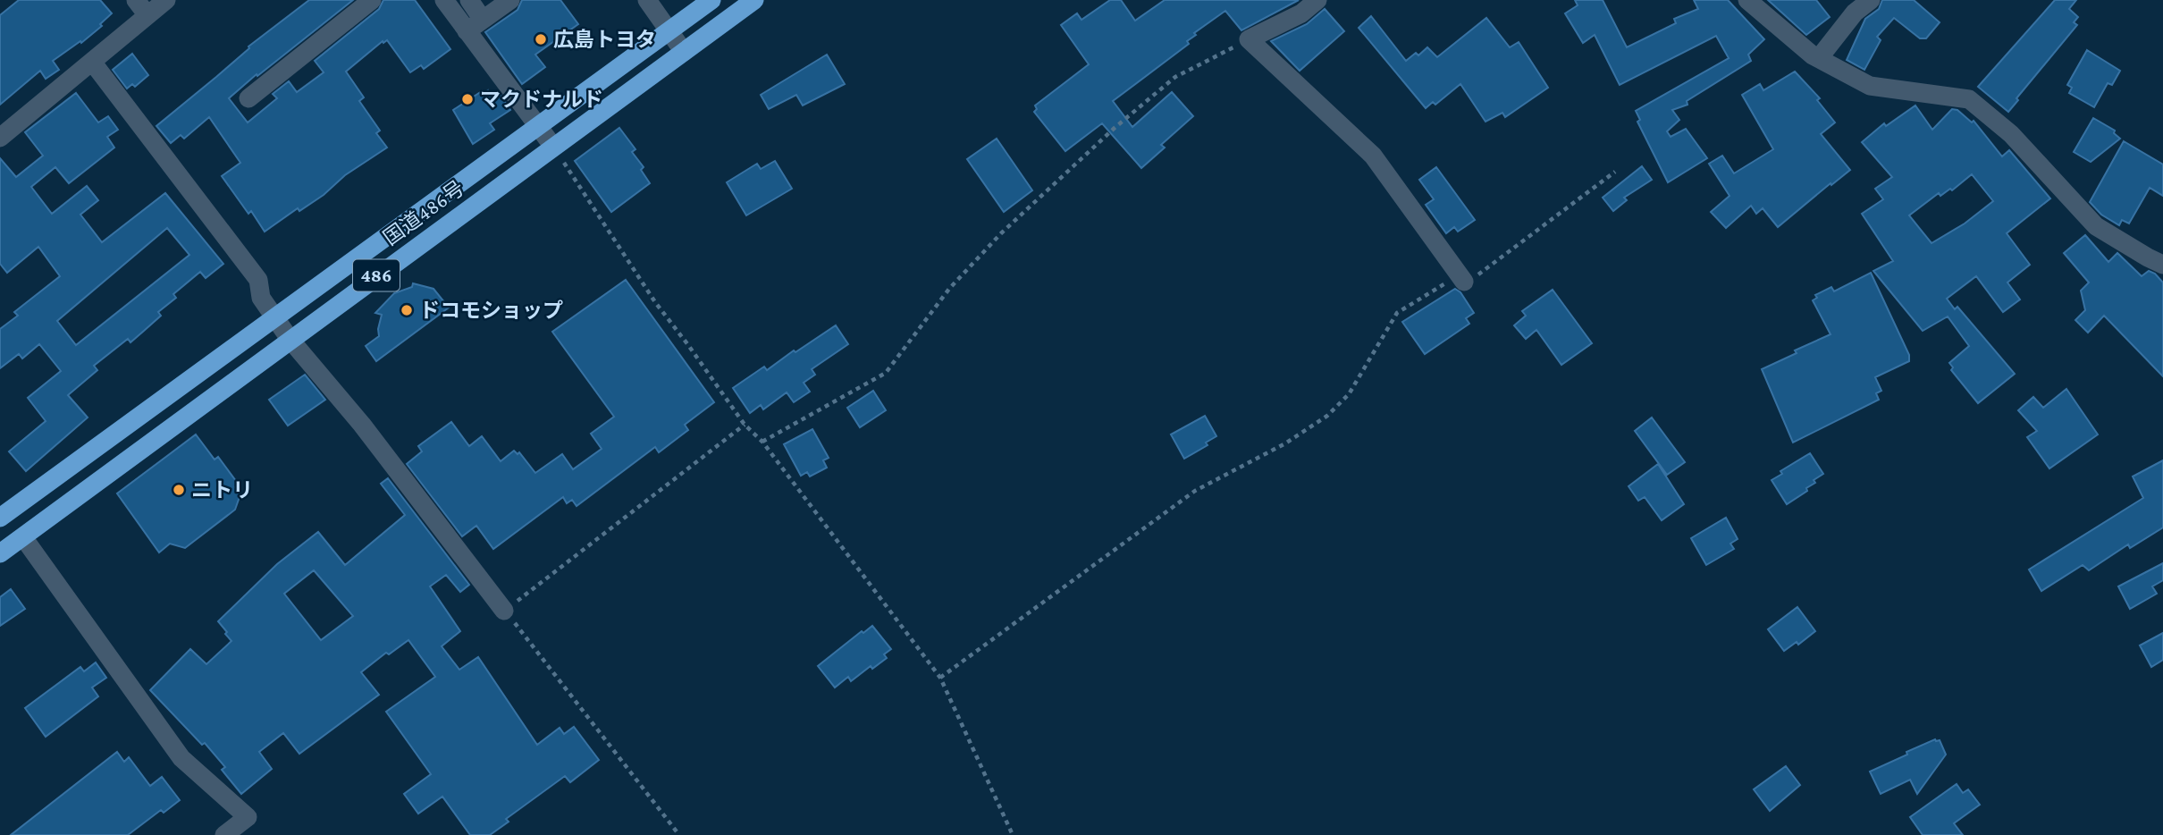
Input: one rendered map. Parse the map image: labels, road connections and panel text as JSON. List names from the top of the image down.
{
  "streets": {
    "highway": ["国道486号", "486"]
  },
  "places": [
    "広島トヨタ",
    "マクドナルド",
    "ドコモショップ",
    "ニトリ"
  ]
}
